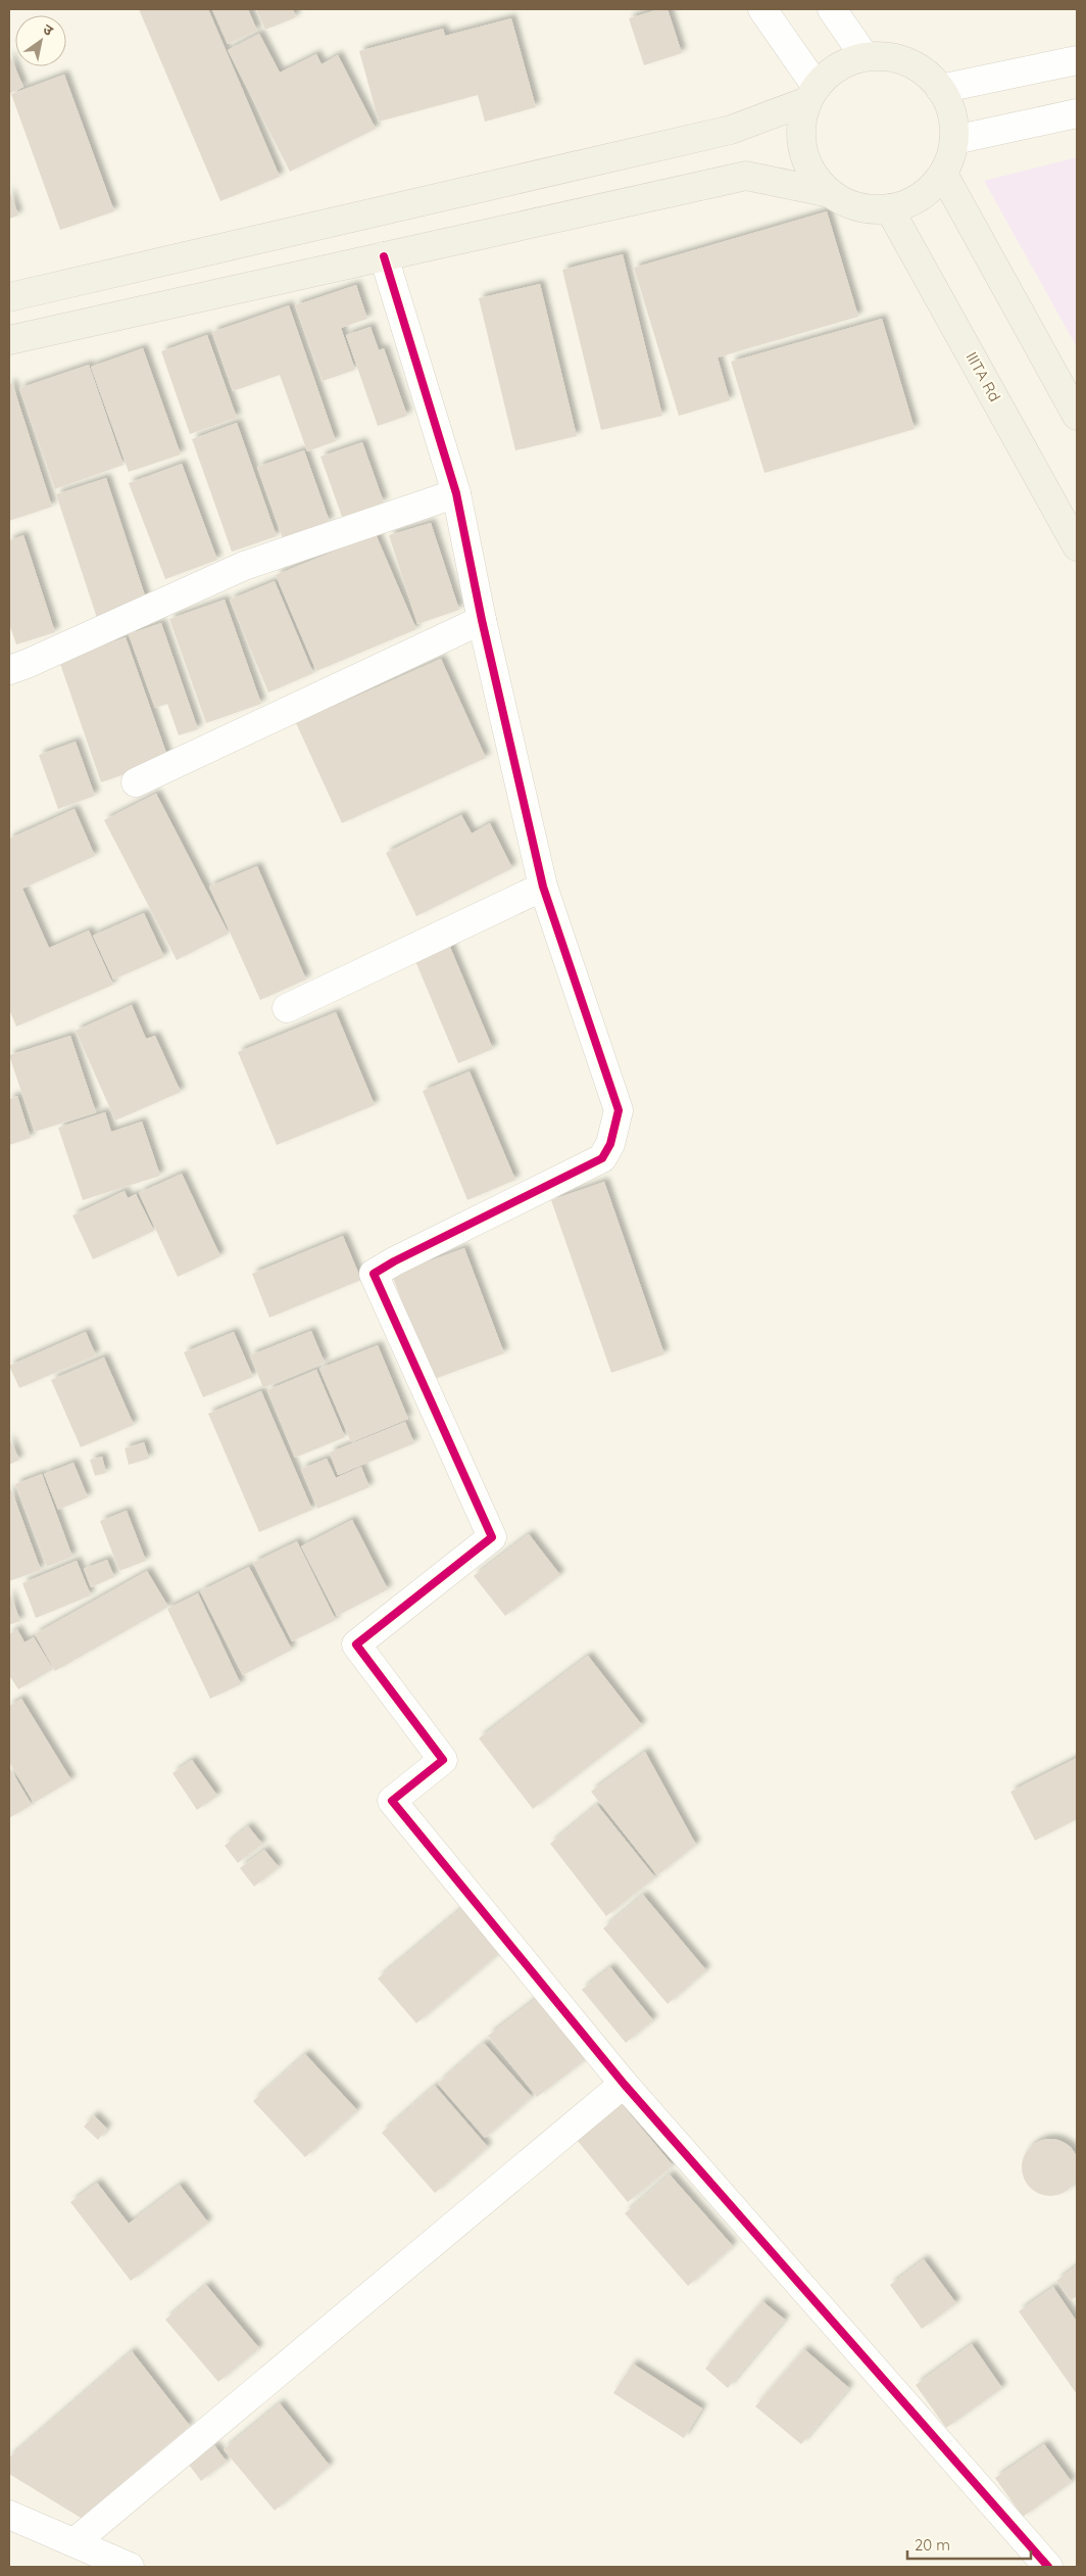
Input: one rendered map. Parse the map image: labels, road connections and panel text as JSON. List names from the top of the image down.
{
  "streets": {
    "main road": ["IIITA Rd"]
  },
  "scale_bar": "20 m",
  "north": "top right"
}
